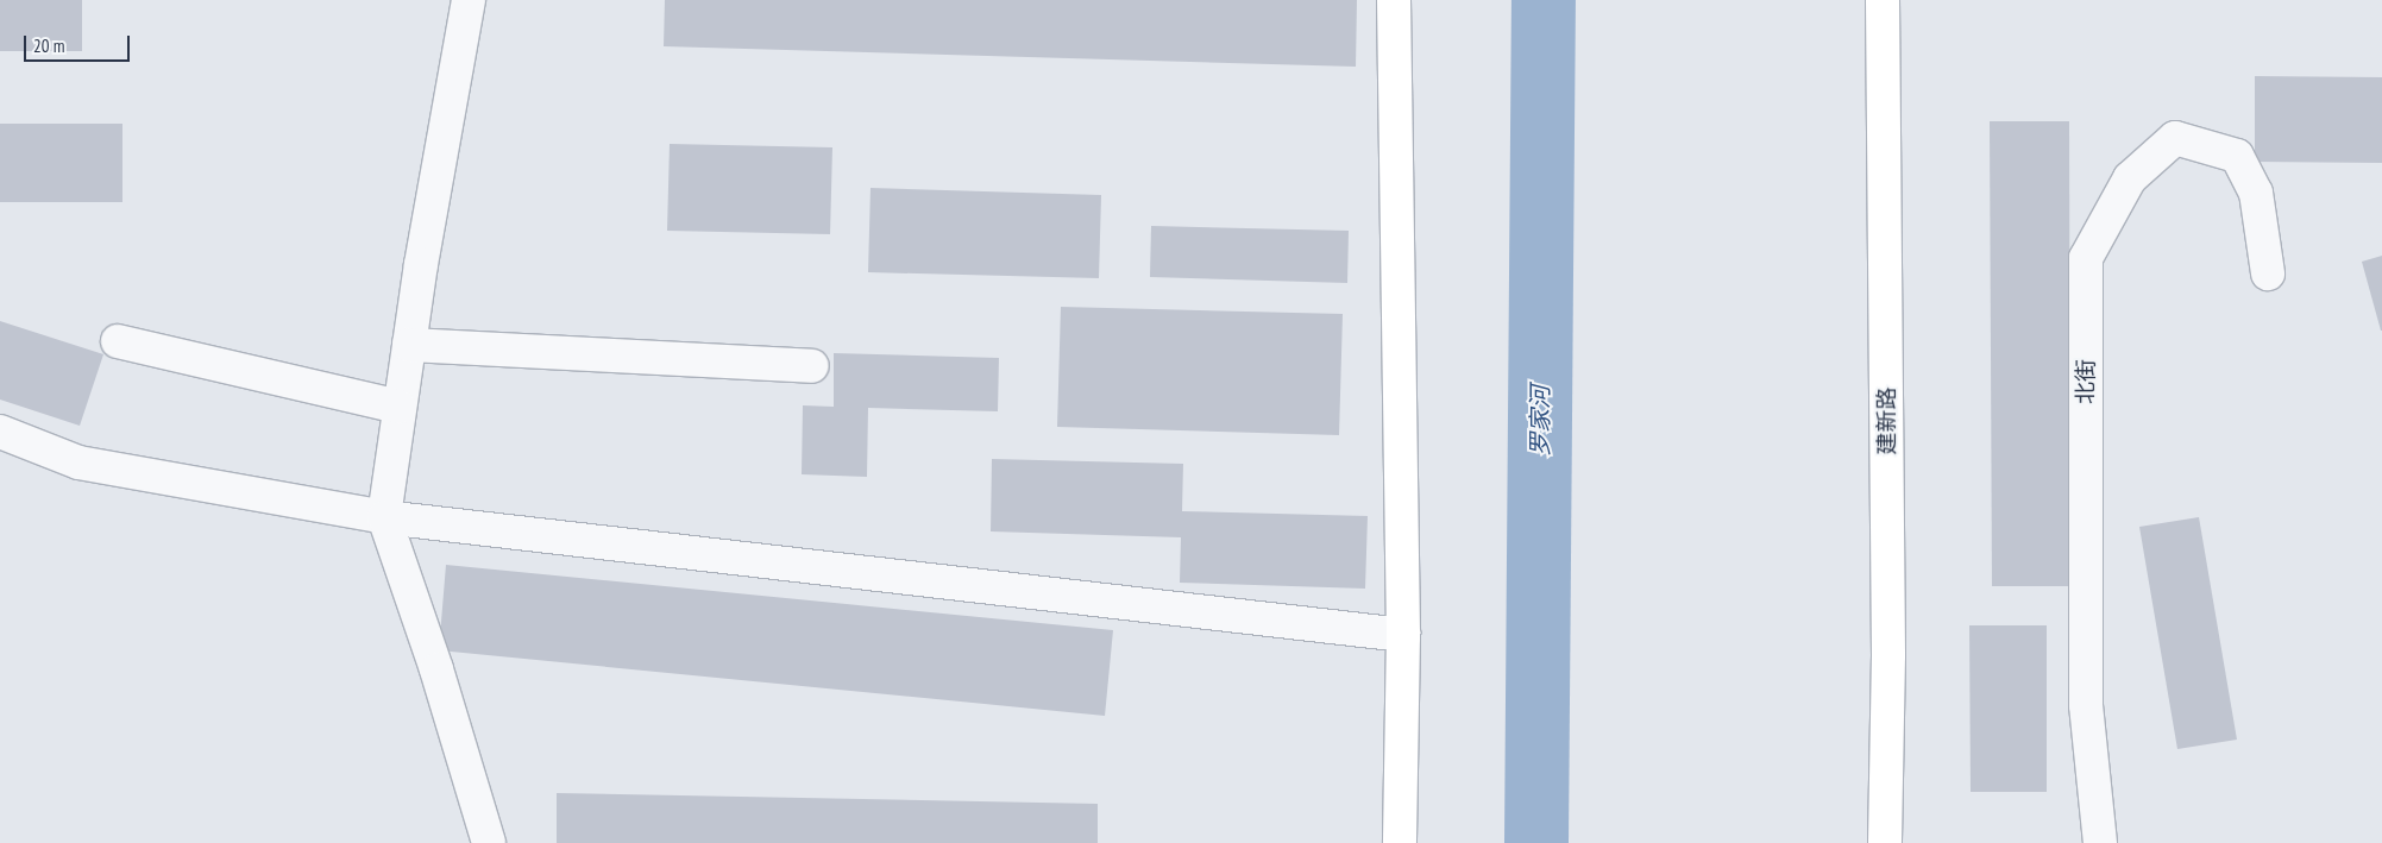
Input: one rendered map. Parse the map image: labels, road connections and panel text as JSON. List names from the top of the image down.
{
  "streets": {
    "street": ["北街", "建新路"]
  },
  "water": ["罗家河"],
  "scale_bar": "20 m"
}
